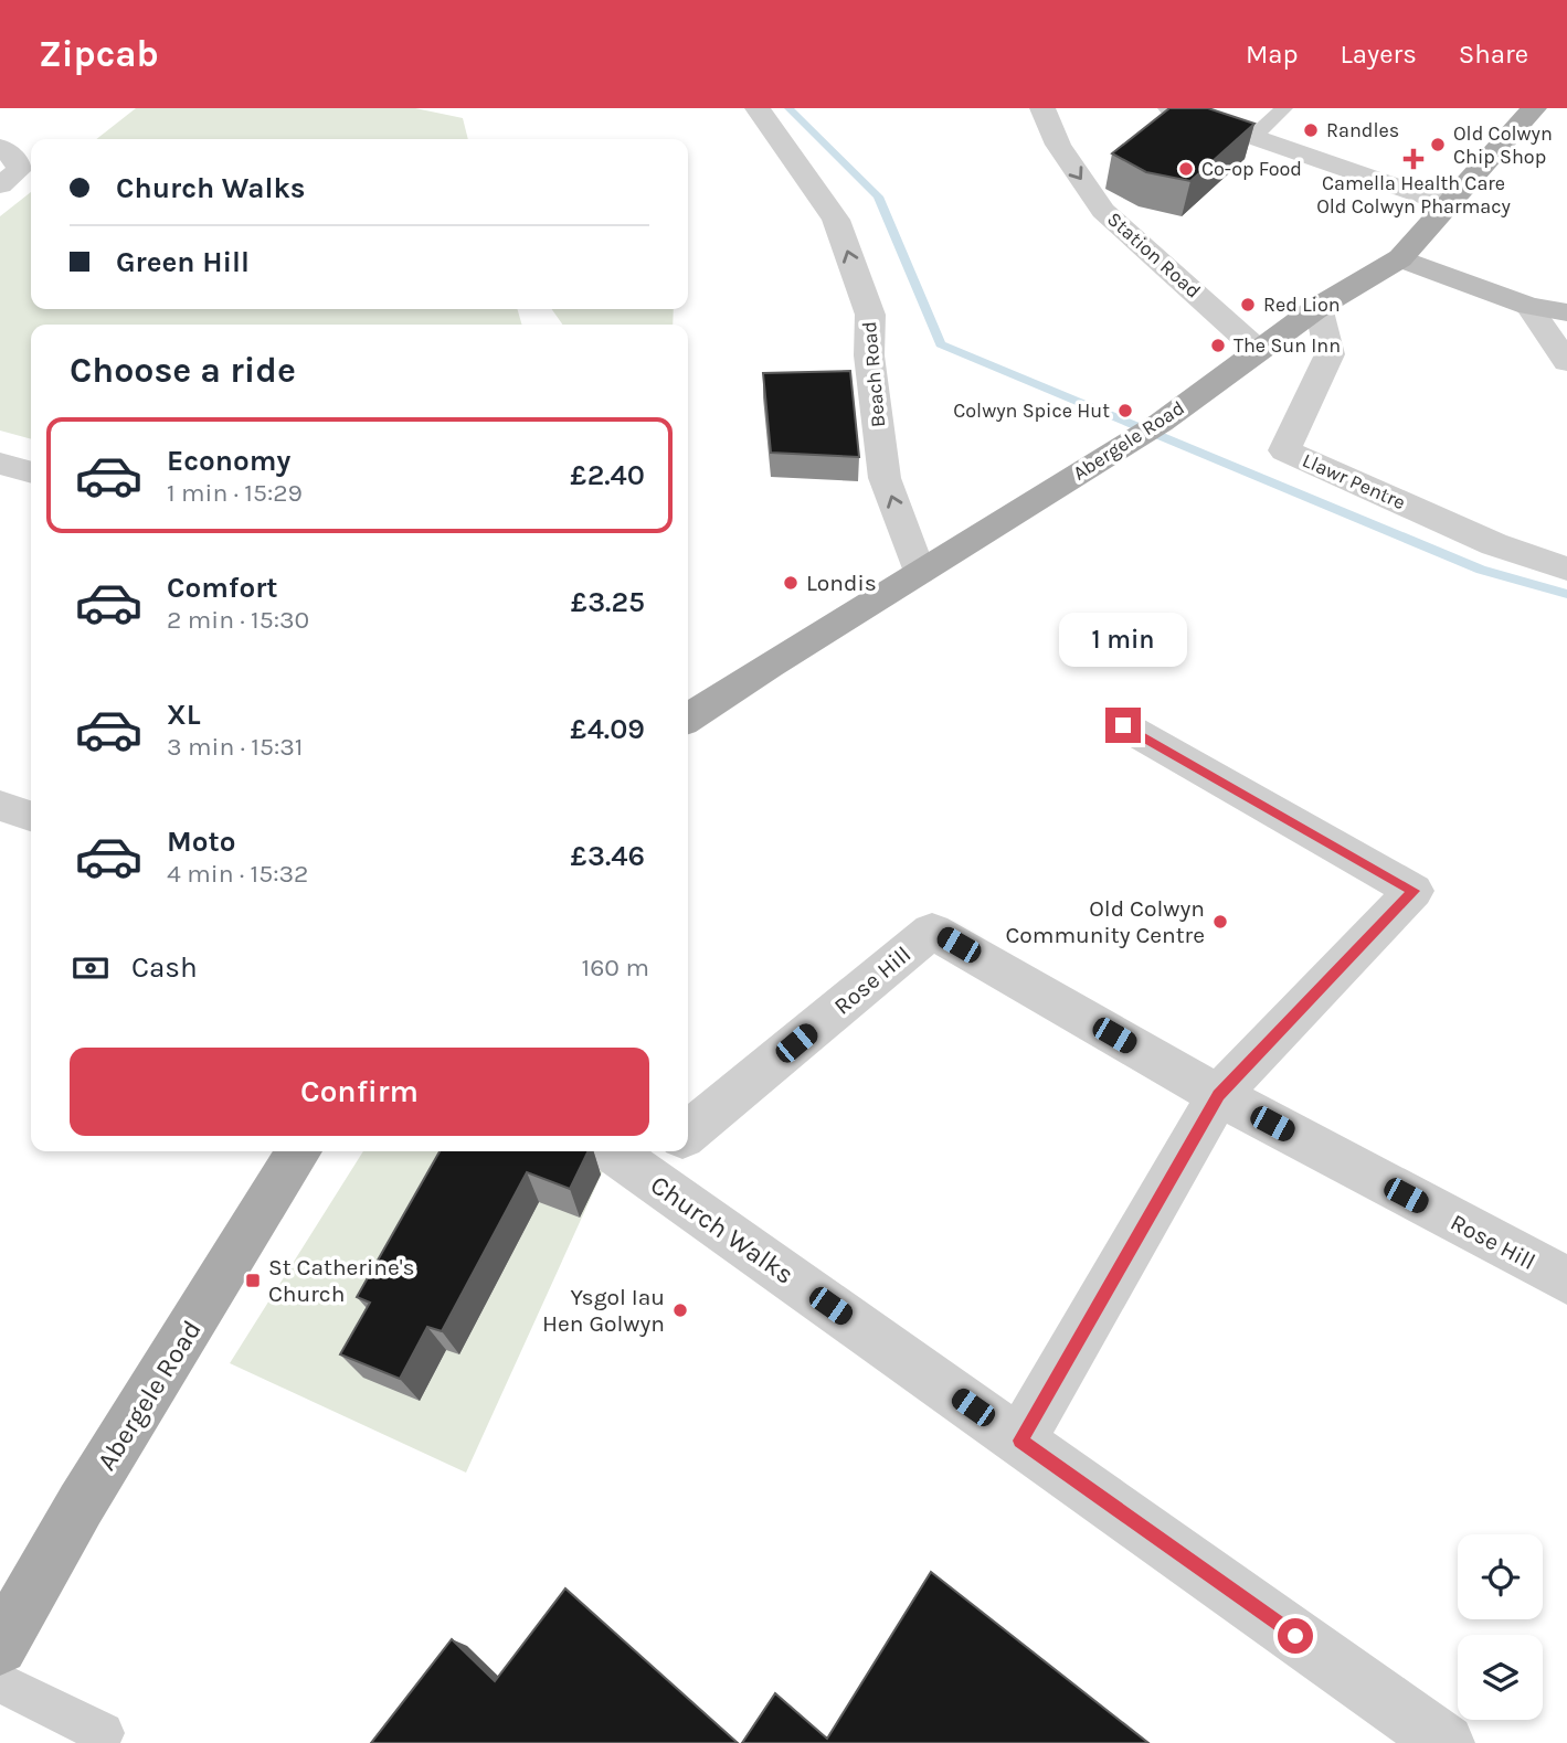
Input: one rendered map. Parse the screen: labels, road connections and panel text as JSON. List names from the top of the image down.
{
  "streets": {
    "main road": ["Abergele Road"],
    "street": [
      "Station Road",
      "Beach Road",
      "Llawr Pentre",
      "Rose Hill",
      "Church Walks"
    ]
  },
  "crossings": [
    ["Station Road", "Abergele Road"],
    ["Beach Road", "Abergele Road"],
    ["Abergele Road", "Llawr Pentre"]
  ],
  "one_way": ["Station Road", "Beach Road"],
  "places": {
    "other": [
      "Randles",
      "Old Colwyn Chip Shop",
      "Co-op Food",
      "Red Lion",
      "The Sun Inn",
      "Colwyn Spice Hut",
      "Londis",
      "Old Colwyn Community Centre",
      "Ysgol Iau Hen Golwyn"
    ],
    "health": ["Camella Health Care Old Colwyn Pharmacy"],
    "transit": ["St Catherine's Church"]
  },
  "page": {
    "header": "Zipcab",
    "nav": ["Map", "Layers", "Share"],
    "banner": ["Church Walks", "Green Hill"],
    "heading": "Choose a ride",
    "list": [
      {
        "name": "Economy",
        "note": "1 min · 15:29",
        "value": "£2.40"
      },
      {
        "name": "Comfort",
        "note": "2 min · 15:30",
        "value": "£3.25"
      },
      {
        "name": "XL",
        "note": "3 min · 15:31",
        "value": "£4.09"
      },
      {
        "name": "Moto",
        "note": "4 min · 15:32",
        "value": "£3.46"
      }
    ],
    "bubble": "1 min",
    "pay": ["Cash", "160 m"],
    "buttons": "Confirm"
  }
}
